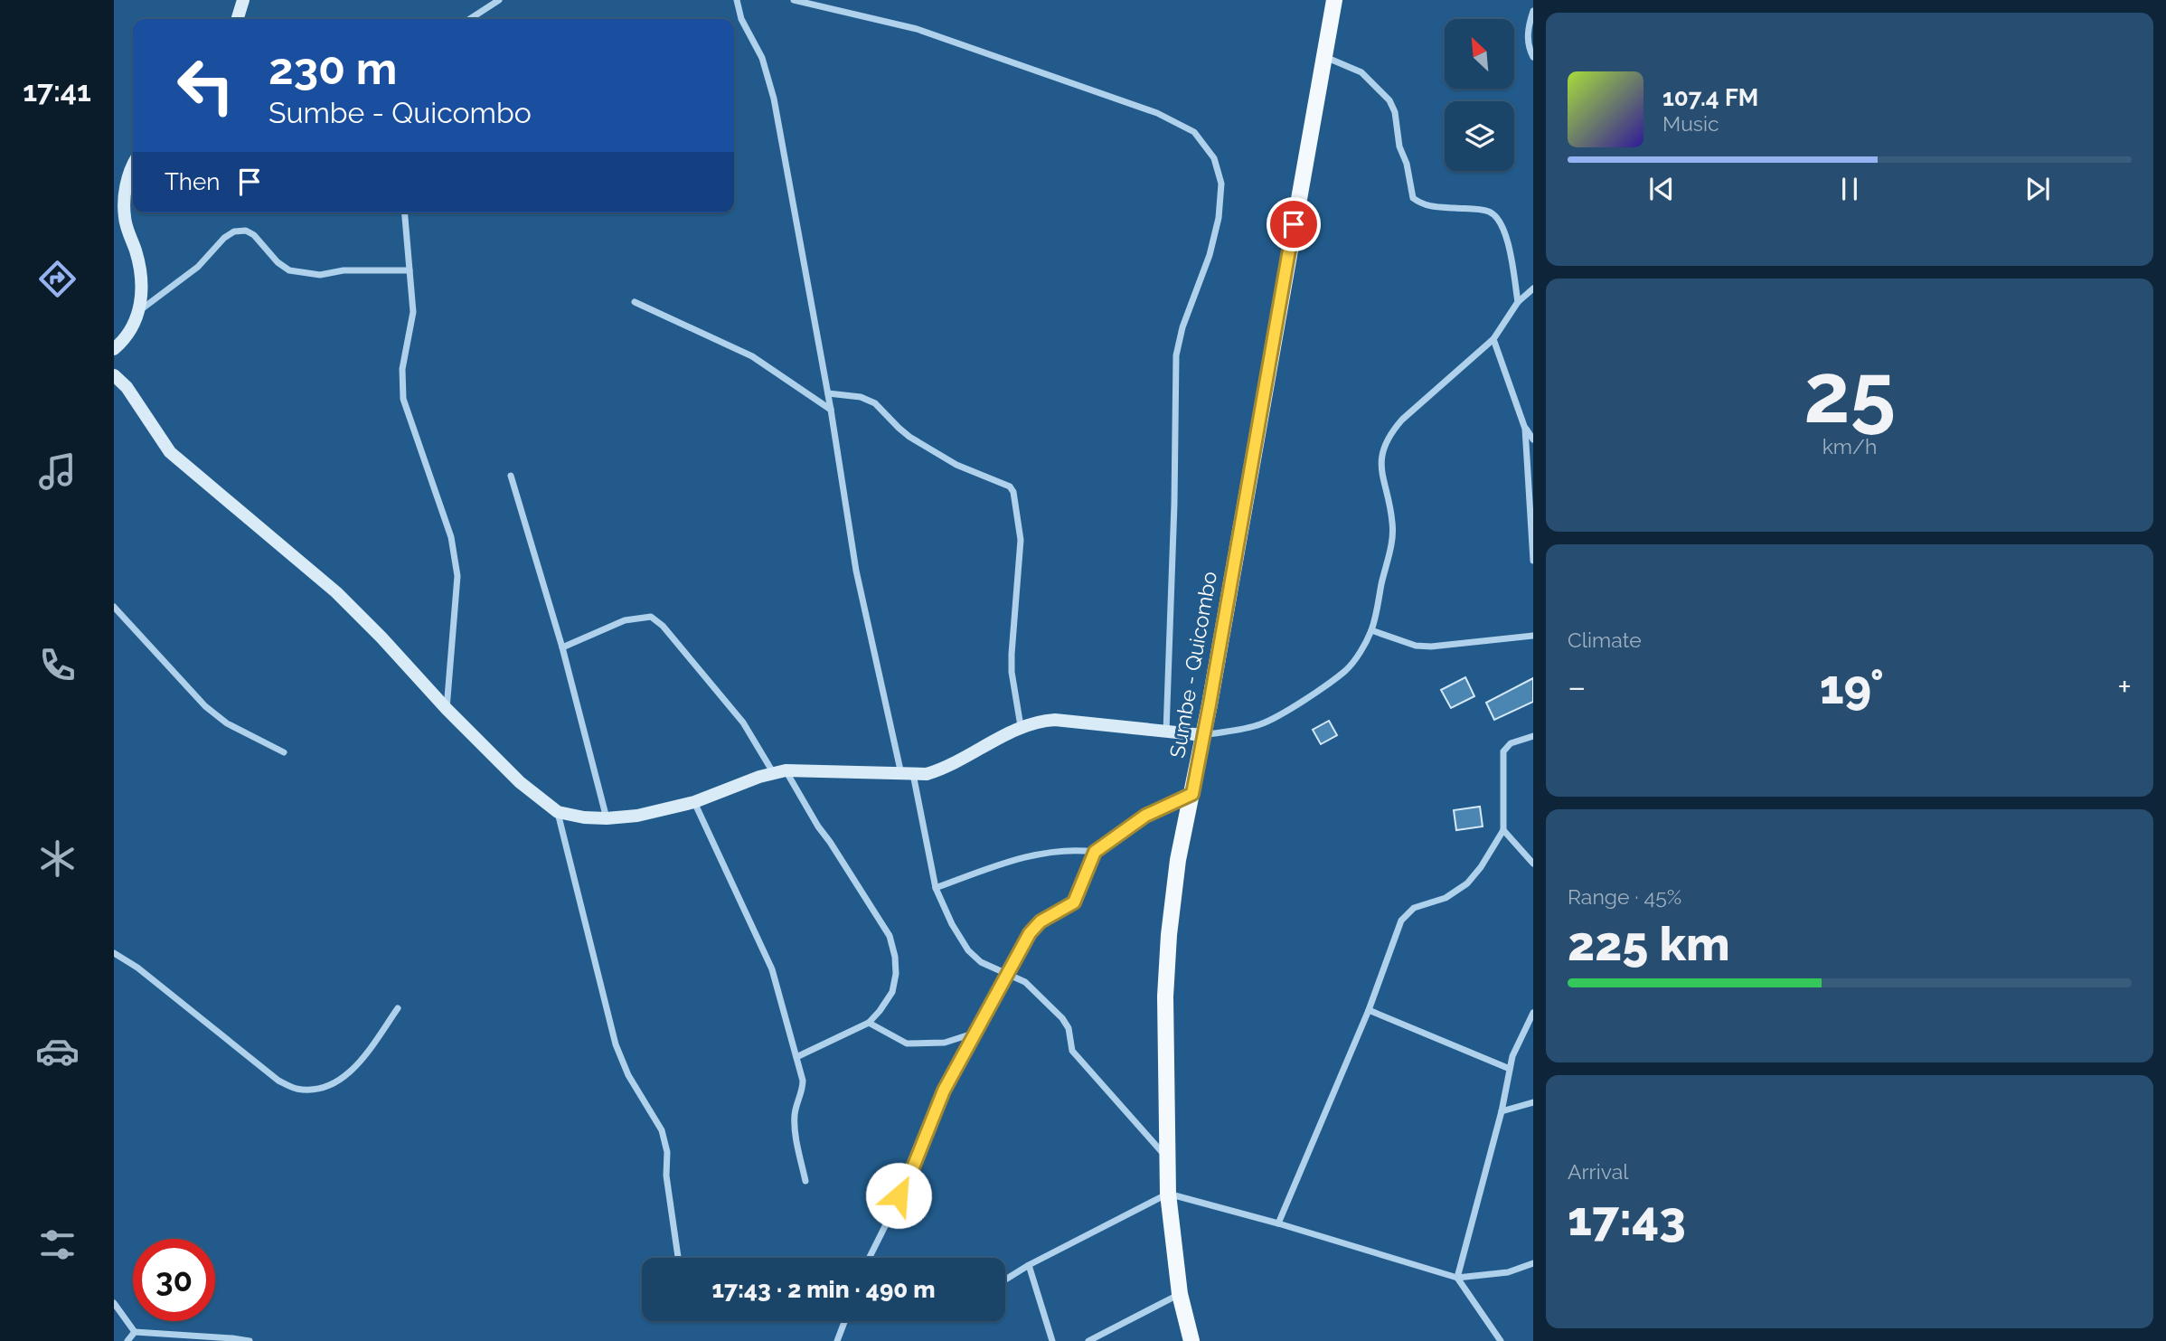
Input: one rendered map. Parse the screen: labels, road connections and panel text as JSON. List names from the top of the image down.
{
  "streets": {
    "main road": ["Sumbe - Quicombo"]
  },
  "north": "top left",
  "page": {
    "tabs": "17:41",
    "turn": ["230 m", "Sumbe - Quicombo"],
    "song": ["107.4 FM", "Music"],
    "then": "Then",
    "tile": [
      ["25", "km/h"],
      "Climate",
      ["Range · 45%", "225 km"],
      ["Arrival", "17:43"]
    ],
    "heat": ["−", "19°", "+"],
    "limit": "30",
    "trip": "17:43 · 2 min · 490 m"
  }
}
